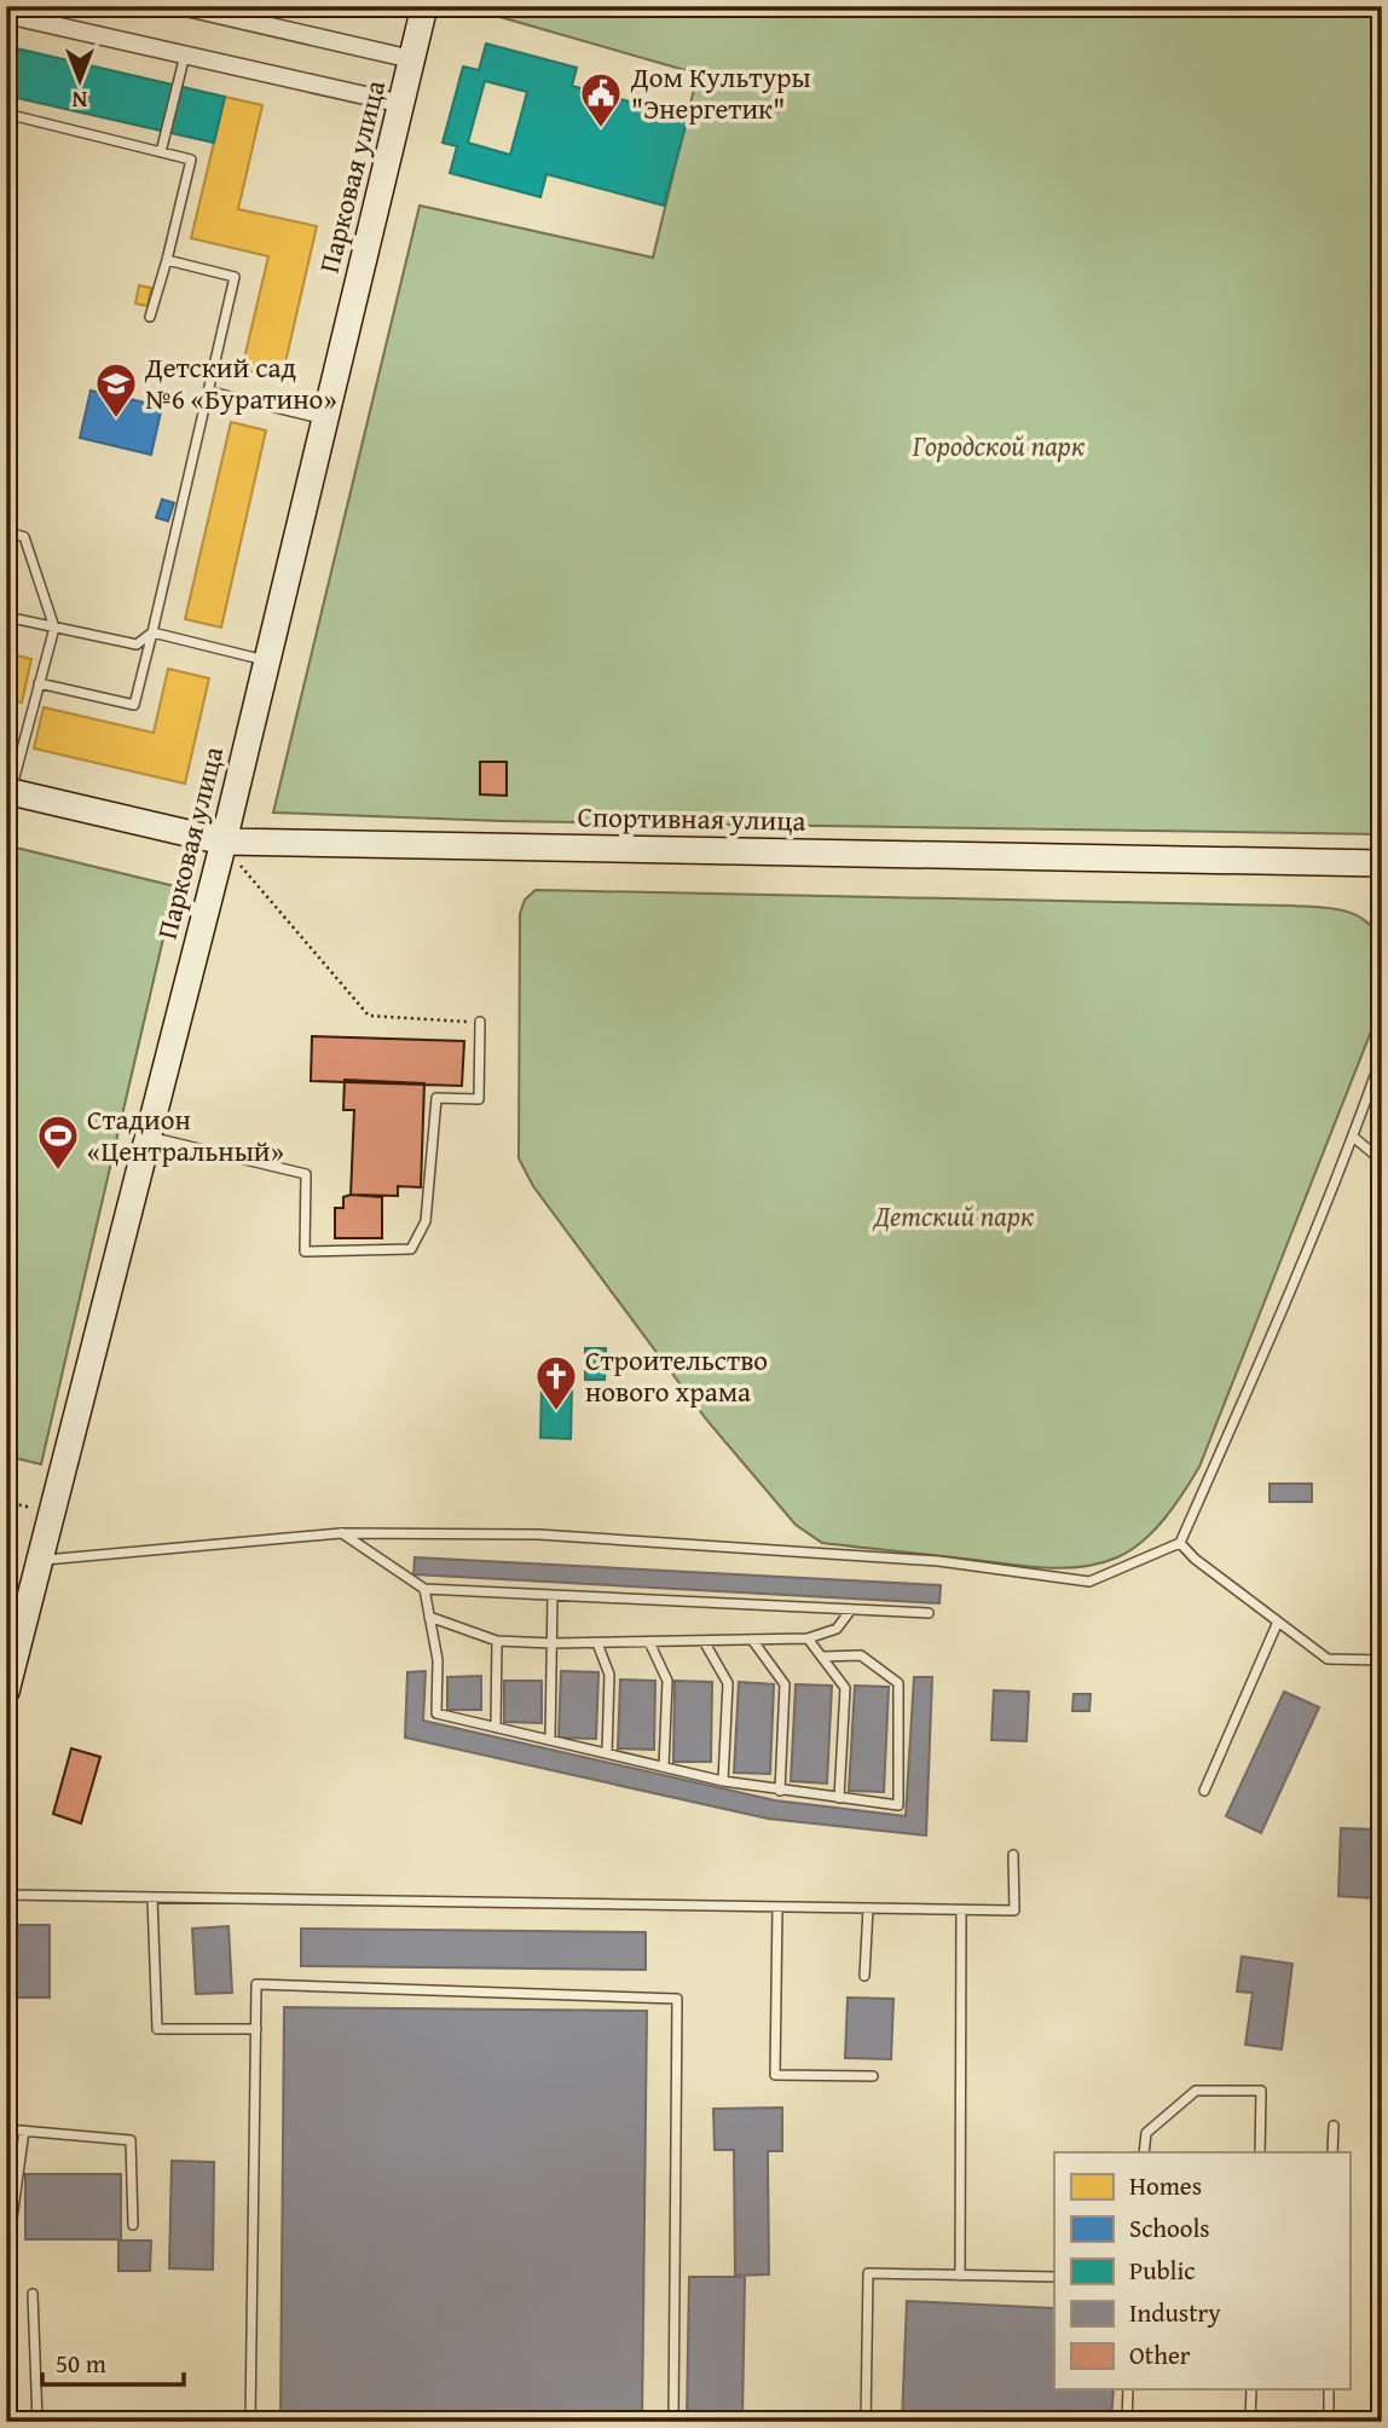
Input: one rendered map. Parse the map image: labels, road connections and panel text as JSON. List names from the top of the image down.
{
  "streets": {
    "street": ["Парковая улица", "Спортивная улица"]
  },
  "crossings": [
    ["Парковая улица", "Спортивная улица"]
  ],
  "parks": ["Городской парк", "Детский парк"],
  "places": {
    "public building": ["Дом Культуры \"Энергетик\""],
    "school or university": ["Детский сад №6 «Буратино»"],
    "sports": ["Стадион «Центральный»"],
    "church": ["Строительство нового храма"]
  },
  "legend": [
    "Homes",
    "Schools",
    "Public",
    "Industry",
    "Other"
  ],
  "scale_bar": "50 m",
  "north": "bottom"
}
